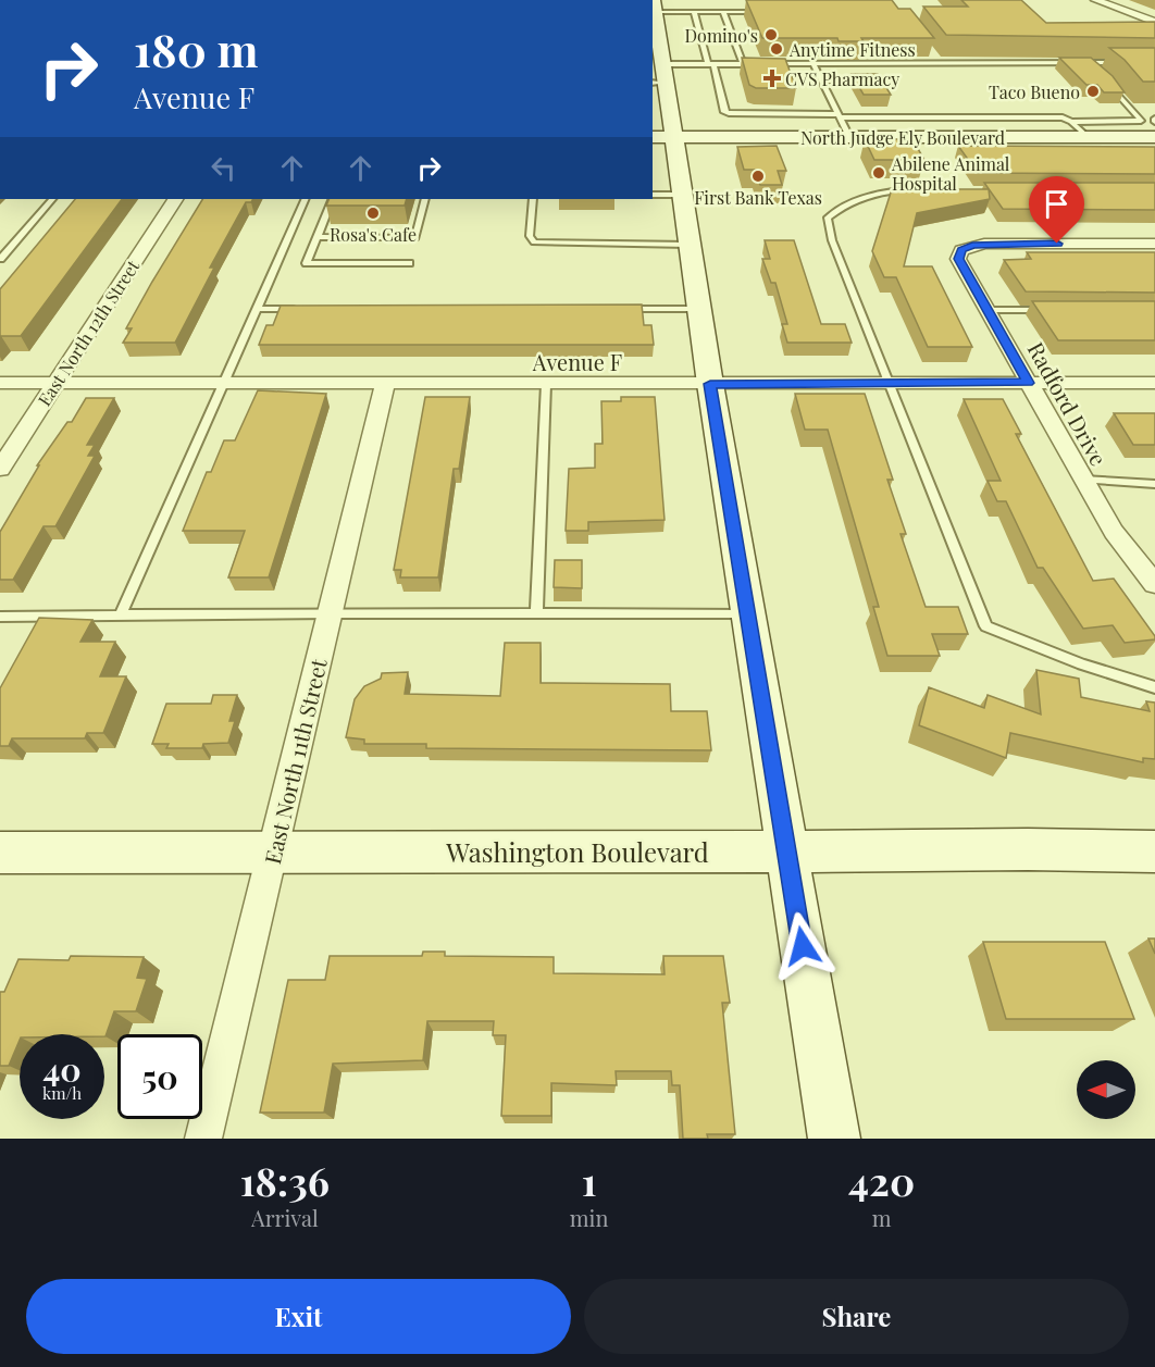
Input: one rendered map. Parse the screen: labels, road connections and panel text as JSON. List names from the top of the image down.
{
  "streets": {
    "main road": ["North Judge Ely Boulevard", "Washington Boulevard"],
    "street": [
      "East North 12th Street",
      "Avenue F",
      "Radford Drive",
      "East North 11th Street"
    ]
  },
  "crossings": [
    ["East North 12th Street", "Avenue F"],
    ["Avenue F", "Radford Drive"],
    ["Avenue F", "East North 11th Street"],
    ["East North 11th Street", "Washington Boulevard"]
  ],
  "places": {
    "other": [
      "Domino's",
      "Anytime Fitness",
      "Taco Bueno",
      "Abilene Animal Hospital",
      "First Bank Texas",
      "Rosa's Cafe"
    ],
    "health": ["CVS Pharmacy"]
  },
  "north": "left",
  "page": {
    "turn": ["180 m", "Avenue F"],
    "speed": "40 km/h",
    "limit": "50",
    "eta": [
      "18:36",
      "Arrival",
      "1",
      "min",
      "420",
      "m"
    ],
    "buttons": ["Exit", "Share"]
  }
}
